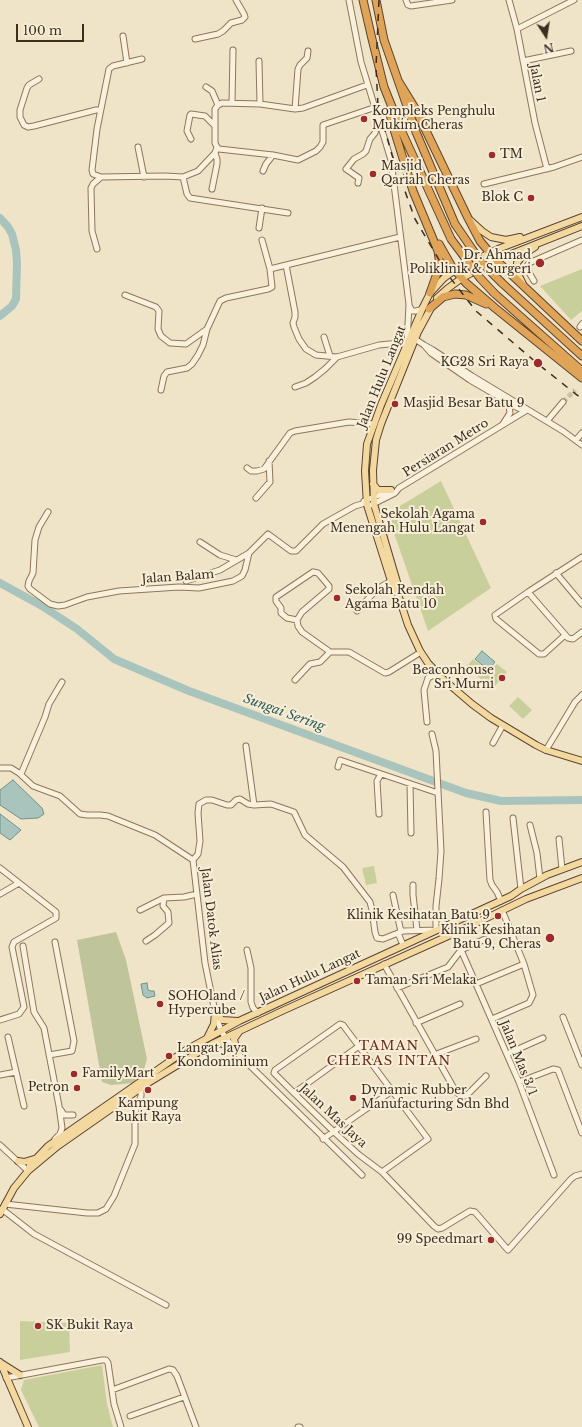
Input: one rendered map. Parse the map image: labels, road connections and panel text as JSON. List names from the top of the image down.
{
  "streets": {
    "main road": ["Jalan Hulu Langat"],
    "street": [
      "Jalan 1",
      "Persiaran Metro",
      "Jalan Balam",
      "Jalan Datok Alias",
      "Jalan Mas 3/1",
      "Jalan Mas Jaya"
    ]
  },
  "crossings": [
    ["Jalan Hulu Langat", "Persiaran Metro"],
    ["Jalan Hulu Langat", "Jalan Datok Alias"]
  ],
  "districts": ["TAMAN CHERAS INTAN"],
  "water": ["Sungai Sering"],
  "places": [
    "Kompleks Penghulu Mukim Cheras",
    "TM",
    "Masjid Qariah Cheras",
    "Blok C",
    "Dr. Ahmad Poliklinik & Surgeri",
    "KG28 Sri Raya",
    "Masjid Besar Batu 9",
    "Sekolah Agama Menengah Hulu Langat",
    "Sekolah Rendah Agama Batu 10",
    "Beaconhouse Sri Murni",
    "Klinik Kesihatan Batu 9",
    "Klinik Kesihatan Batu 9, Cheras",
    "Taman Sri Melaka",
    "SOHOland / Hypercube",
    "Langat Jaya Kondominium",
    "FamilyMart",
    "Petron",
    "Kampung Bukit Raya",
    "Dynamic Rubber Manufacturing Sdn Bhd",
    "99 Speedmart",
    "SK Bukit Raya"
  ],
  "scale_bar": "100 m",
  "north": "bottom"
}
